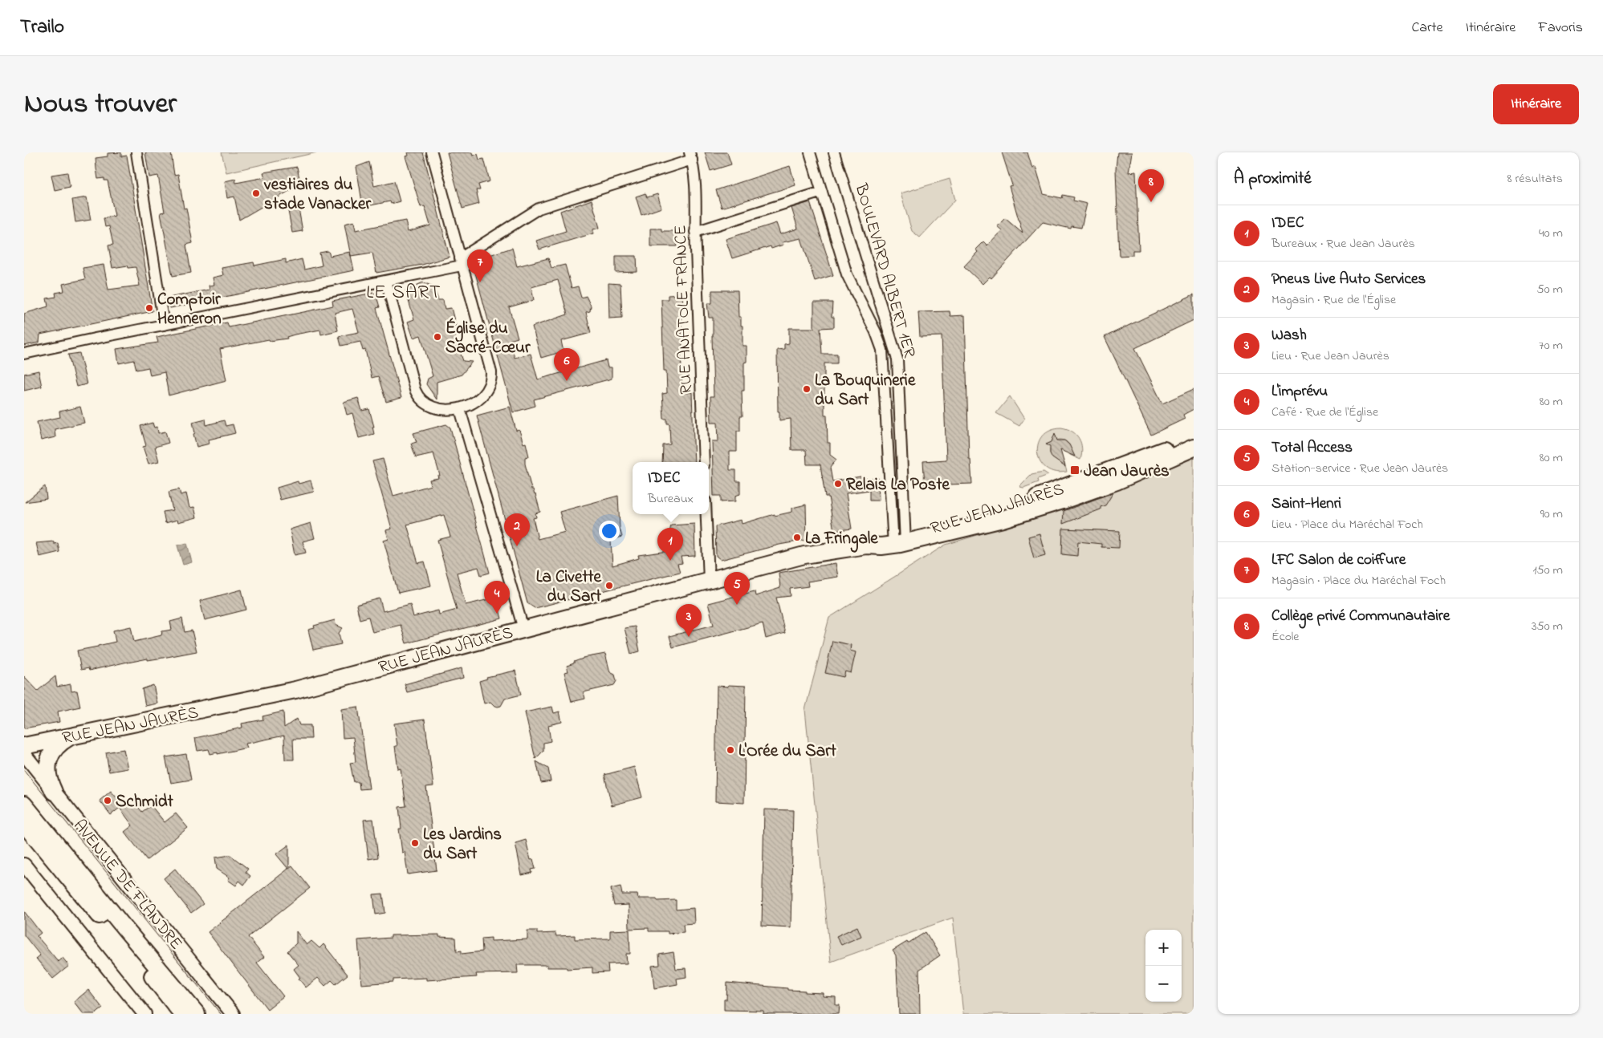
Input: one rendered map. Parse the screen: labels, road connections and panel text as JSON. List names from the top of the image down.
{
  "streets": {
    "main road": ["RUE JEAN JAURÈS", "AVENUE DE FLANDRE"],
    "street": ["BOULEVARD ALBERT 1ER", "RUE ANATOLE FRANCE"]
  },
  "crossings": [
    ["BOULEVARD ALBERT 1ER", "RUE JEAN JAURÈS"]
  ],
  "districts": ["LE SART"],
  "places": {
    "other": [
      "vestiaires du stade Vanacker",
      "Comptoir Henneron",
      "Église du Sacré-Cœur",
      "La Bouquinerie du Sart",
      "Relais La Poste",
      "La Fringale",
      "La Civette du Sart",
      "L'Orée du Sart",
      "Schmidt",
      "Les Jardins du Sart"
    ],
    "transit": ["Jean Jaurès"]
  },
  "page": {
    "header": "Trailo",
    "nav": ["Carte", "Itinéraire", "Favoris"],
    "title": "Nous trouver",
    "buttons": "Itinéraire",
    "heading": ["À proximité", "8 résultats"],
    "pins": [
      "8",
      "7",
      "6",
      "2",
      "1",
      "5",
      "4",
      "3"
    ],
    "list": [
      {
        "mark": "1",
        "name": "IDEC",
        "note": "Bureaux · Rue Jean Jaurès",
        "value": "40 m"
      },
      {
        "mark": "2",
        "name": "Pneus Live Auto Services",
        "note": "Magasin · Rue de l'Église",
        "value": "50 m"
      },
      {
        "mark": "3",
        "name": "Wash",
        "note": "Lieu · Rue Jean Jaurès",
        "value": "70 m"
      },
      {
        "mark": "4",
        "name": "L'imprévu",
        "note": "Café · Rue de l'Église",
        "value": "80 m"
      },
      {
        "mark": "5",
        "name": "Total Access",
        "note": "Station-service · Rue Jean Jaurès",
        "value": "80 m"
      },
      {
        "mark": "6",
        "name": "Saint-Henri",
        "note": "Lieu · Place du Maréchal Foch",
        "value": "90 m"
      },
      {
        "mark": "7",
        "name": "LFC Salon de coiffure",
        "note": "Magasin · Place du Maréchal Foch",
        "value": "150 m"
      },
      {
        "mark": "8",
        "name": "Collège privé Communautaire",
        "note": "École",
        "value": "350 m"
      }
    ],
    "popup": ["IDEC", "Bureaux"],
    "map_buttons": ["+", "−"]
  }
}
